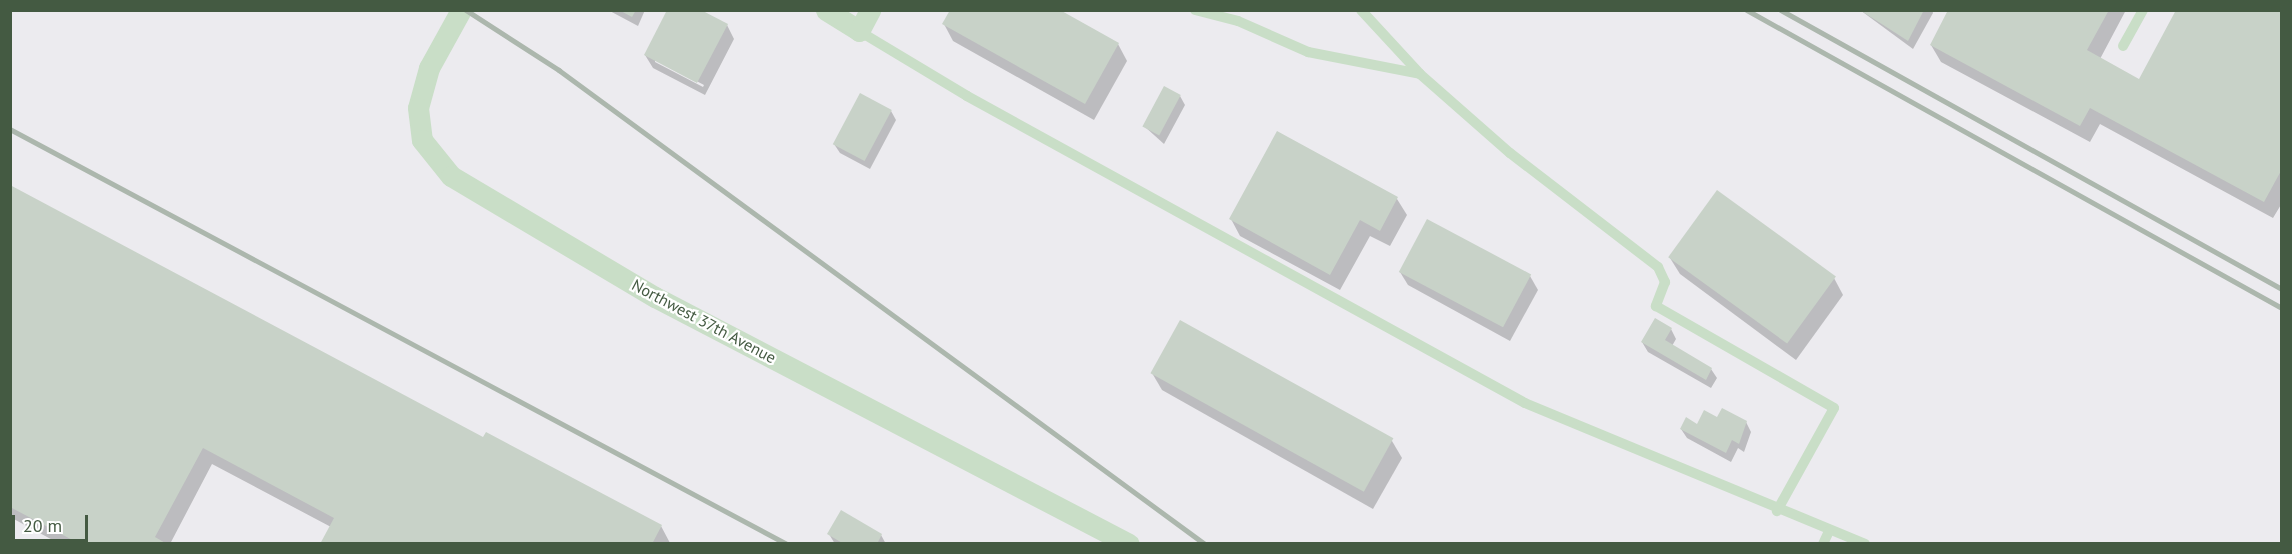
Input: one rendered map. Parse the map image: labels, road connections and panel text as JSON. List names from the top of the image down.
{
  "streets": {
    "street": ["Northwest 37th Avenue"]
  },
  "scale_bar": "20 m"
}
